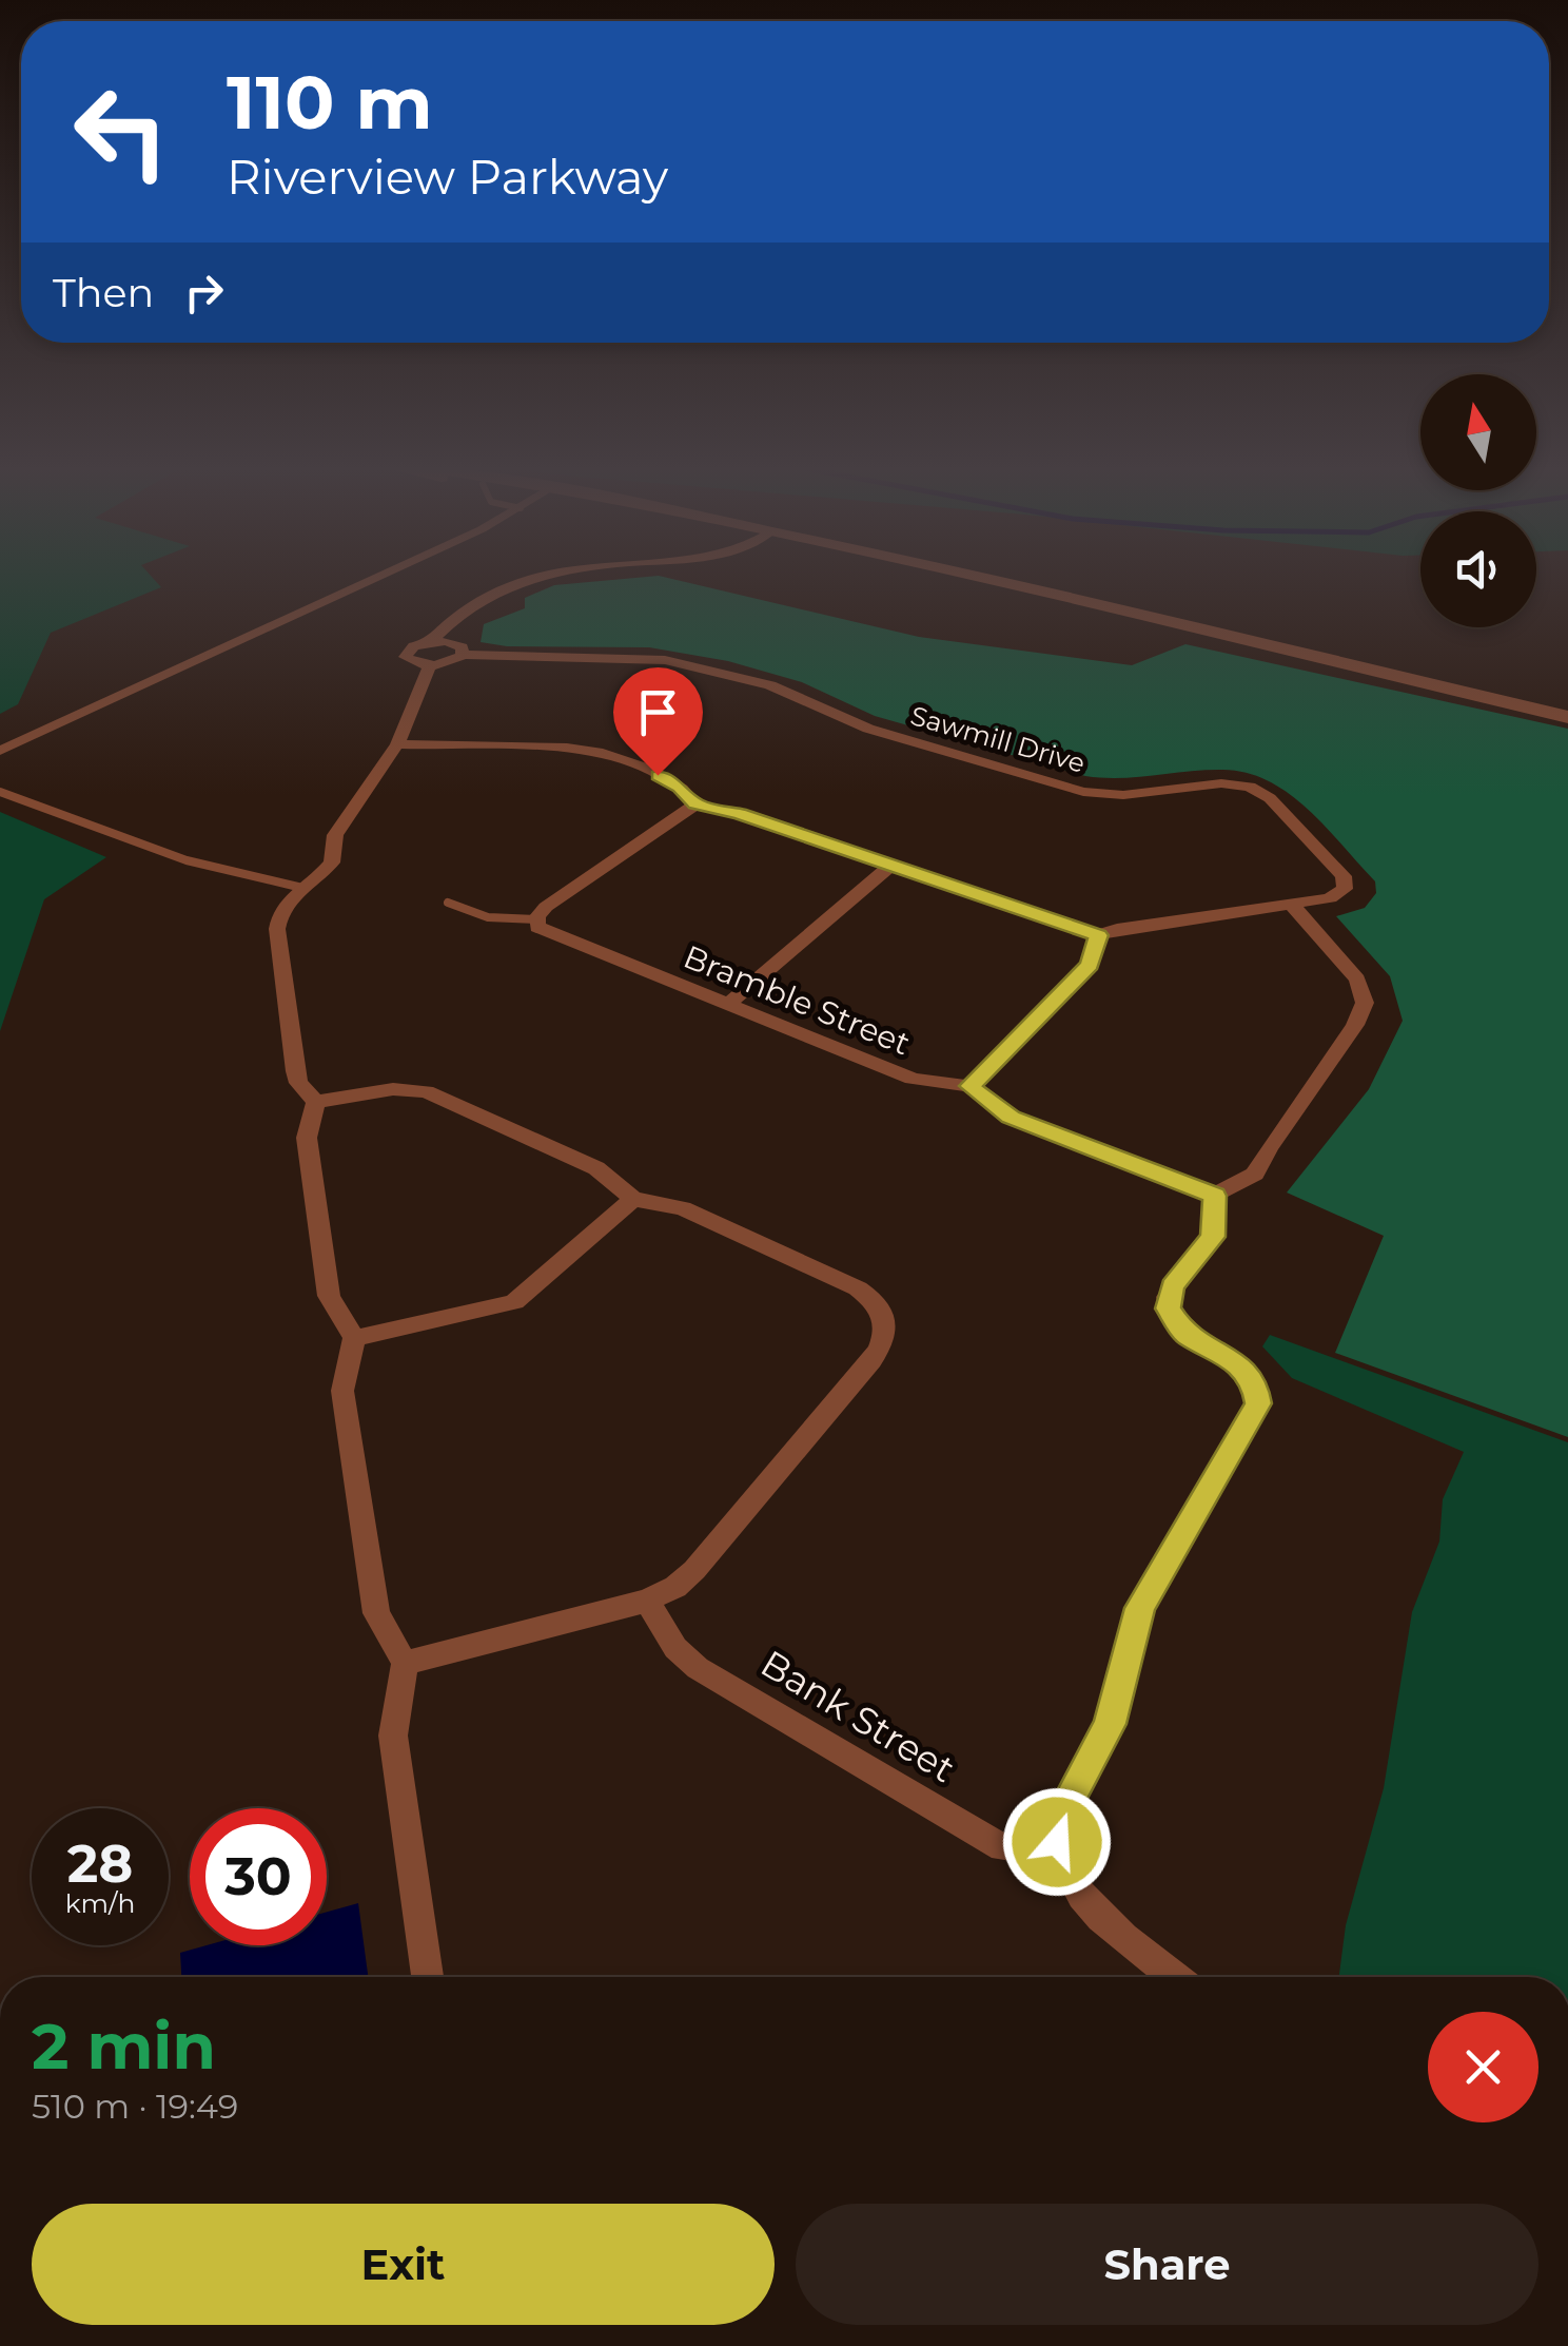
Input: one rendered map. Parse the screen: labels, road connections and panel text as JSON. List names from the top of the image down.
{
  "streets": {
    "street": ["Sawmill Drive", "Bramble Street", "Bank Street"]
  },
  "north": "top",
  "page": {
    "turn": ["110 m", "Riverview Parkway"],
    "then": "Then",
    "speed": "28 km/h",
    "limit": "30",
    "heading": ["2 min", "510 m · 19:49"],
    "buttons": ["Exit", "Share"]
  }
}
